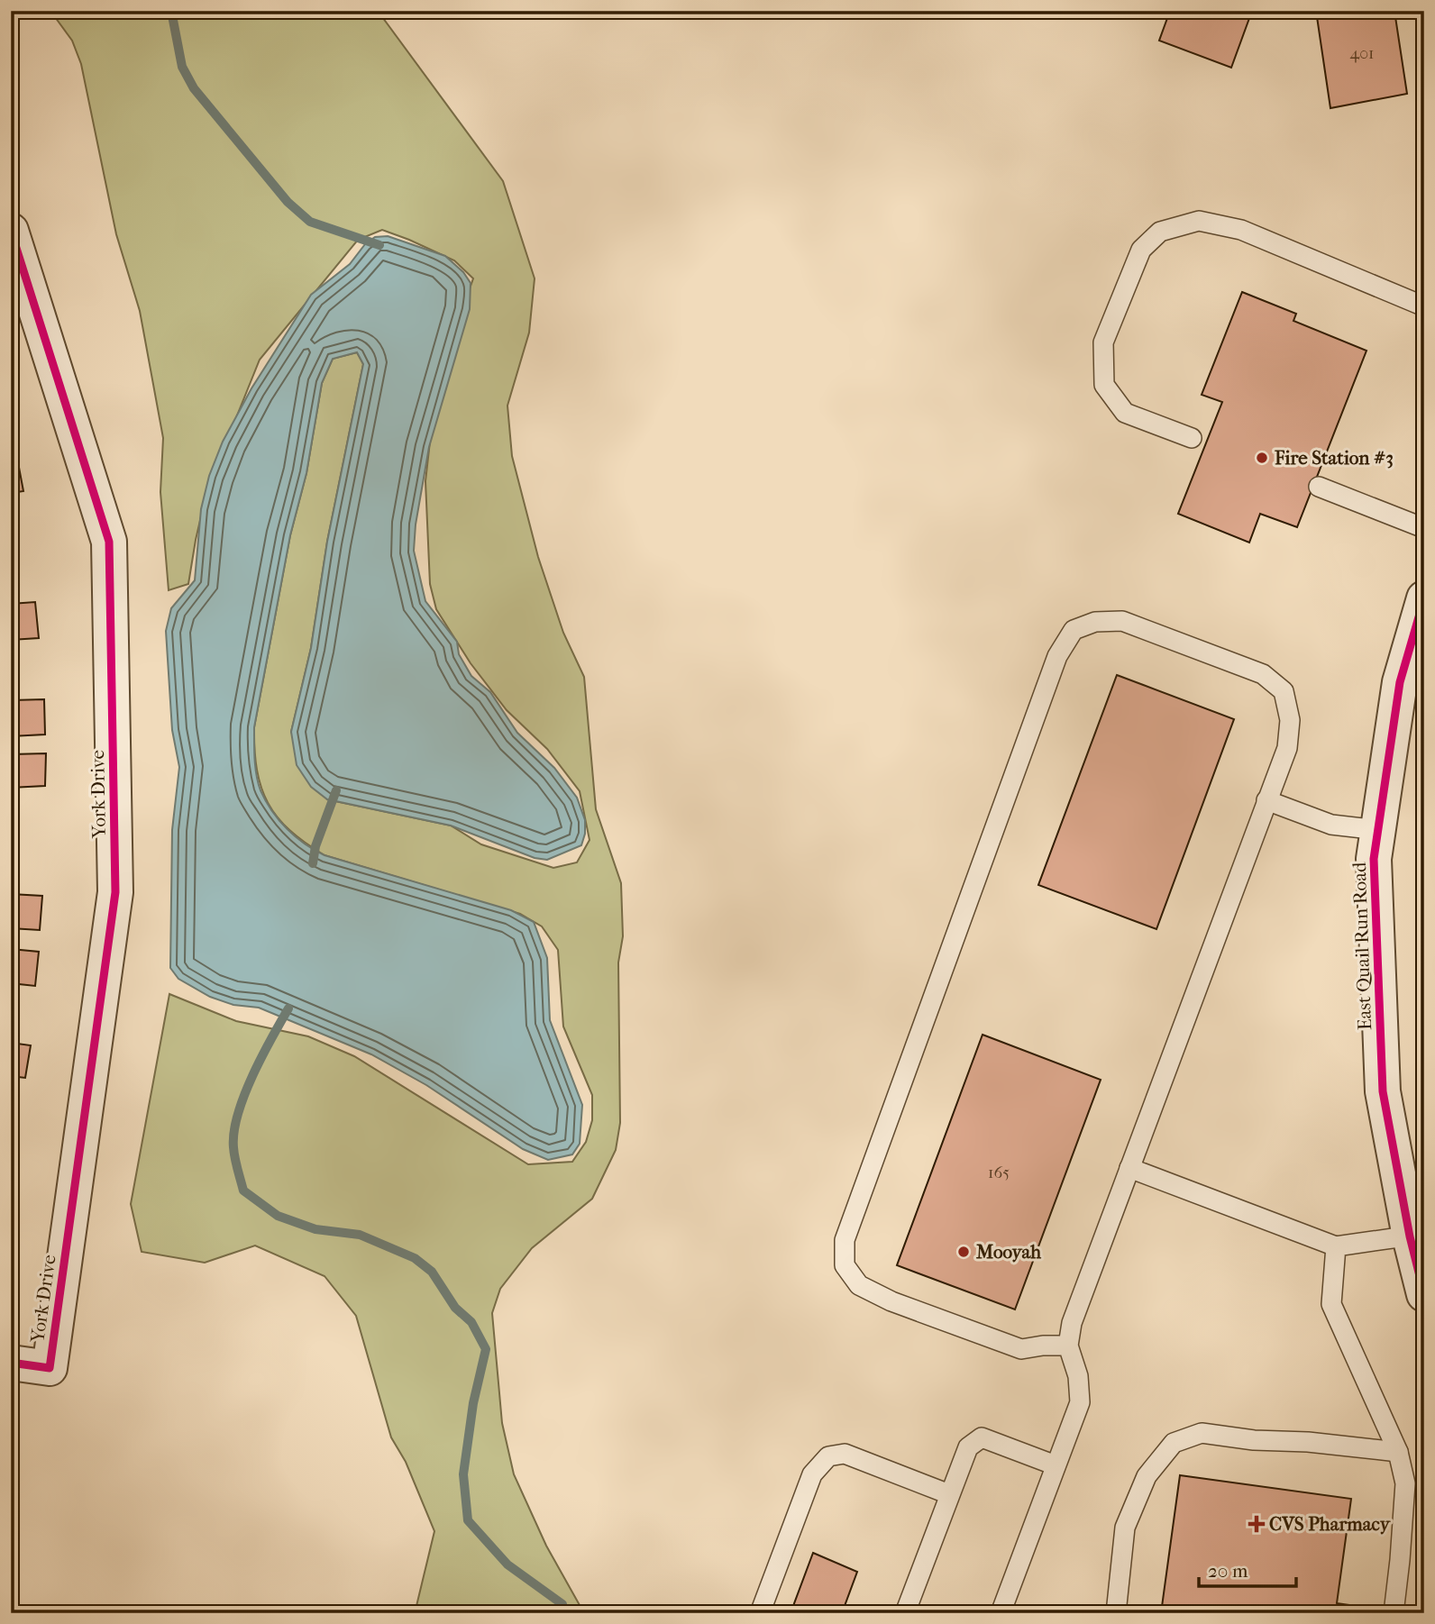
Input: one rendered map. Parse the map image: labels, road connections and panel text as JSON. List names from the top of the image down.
{
  "streets": {
    "street": ["York Drive", "East Quail Run Road"]
  },
  "places": {
    "other": ["Fire Station #3", "Mooyah"],
    "health": ["CVS Pharmacy"]
  },
  "house_numbers": ["401", "165"],
  "scale_bar": "20 m"
}
